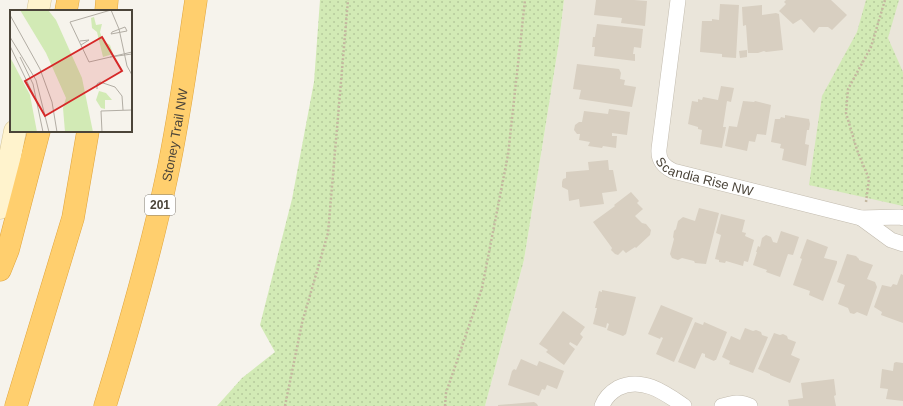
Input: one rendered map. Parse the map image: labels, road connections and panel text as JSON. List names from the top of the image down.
{
  "streets": {
    "highway": ["Stoney Trail NW", "201"],
    "street": ["Scandia Rise NW"]
  }
}
